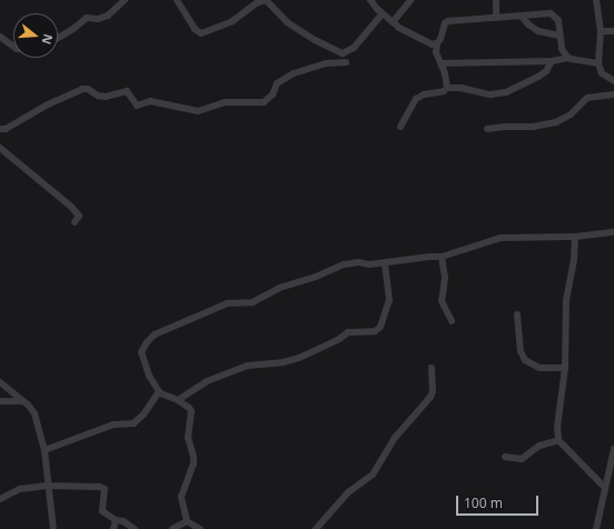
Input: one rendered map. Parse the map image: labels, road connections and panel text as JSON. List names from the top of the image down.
{
  "scale_bar": "100 m",
  "north": "right"
}
